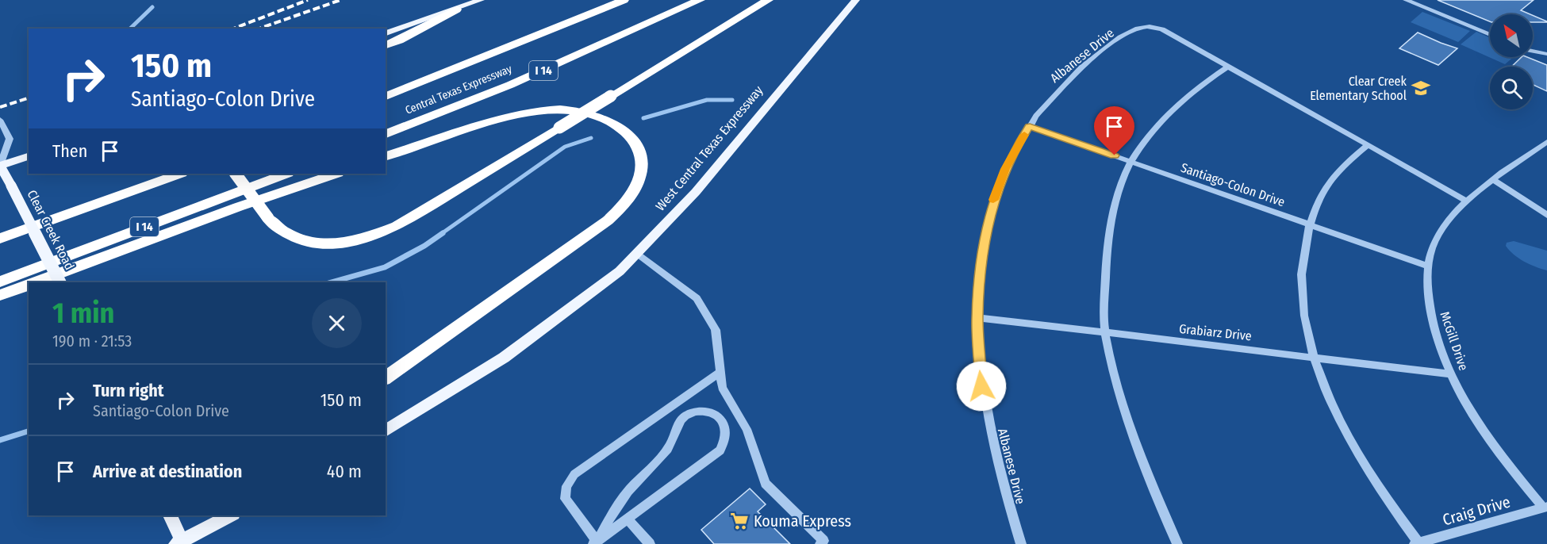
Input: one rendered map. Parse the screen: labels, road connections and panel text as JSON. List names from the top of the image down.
{
  "streets": {
    "highway": ["I 14", "Central Texas Expressway"],
    "main road": ["West Central Texas Expressway", "Clear Creek Road"],
    "street": [
      "Albanese Drive",
      "Santiago-Colon Drive",
      "Grabiarz Drive",
      "McGill Drive",
      "Craig Drive"
    ]
  },
  "crossings": [
    ["Albanese Drive", "Santiago-Colon Drive"],
    ["Albanese Drive", "Grabiarz Drive"],
    ["Albanese Drive", "McGill Drive"],
    ["Santiago-Colon Drive", "McGill Drive"],
    ["Grabiarz Drive", "McGill Drive"],
    ["McGill Drive", "Craig Drive"]
  ],
  "places": {
    "school or university": ["Clear Creek Elementary School"],
    "supermarket": ["Kouma Express"]
  },
  "north": "top left",
  "page": {
    "turn": ["150 m", "Santiago-Colon Drive"],
    "then": "Then",
    "heading": ["1 min", "190 m · 21:53"],
    "list": [
      {
        "name": "Turn right",
        "note": "Santiago-Colon Drive",
        "value": "150 m"
      },
      {
        "name": "Arrive at destination",
        "value": "40 m"
      }
    ]
  }
}
